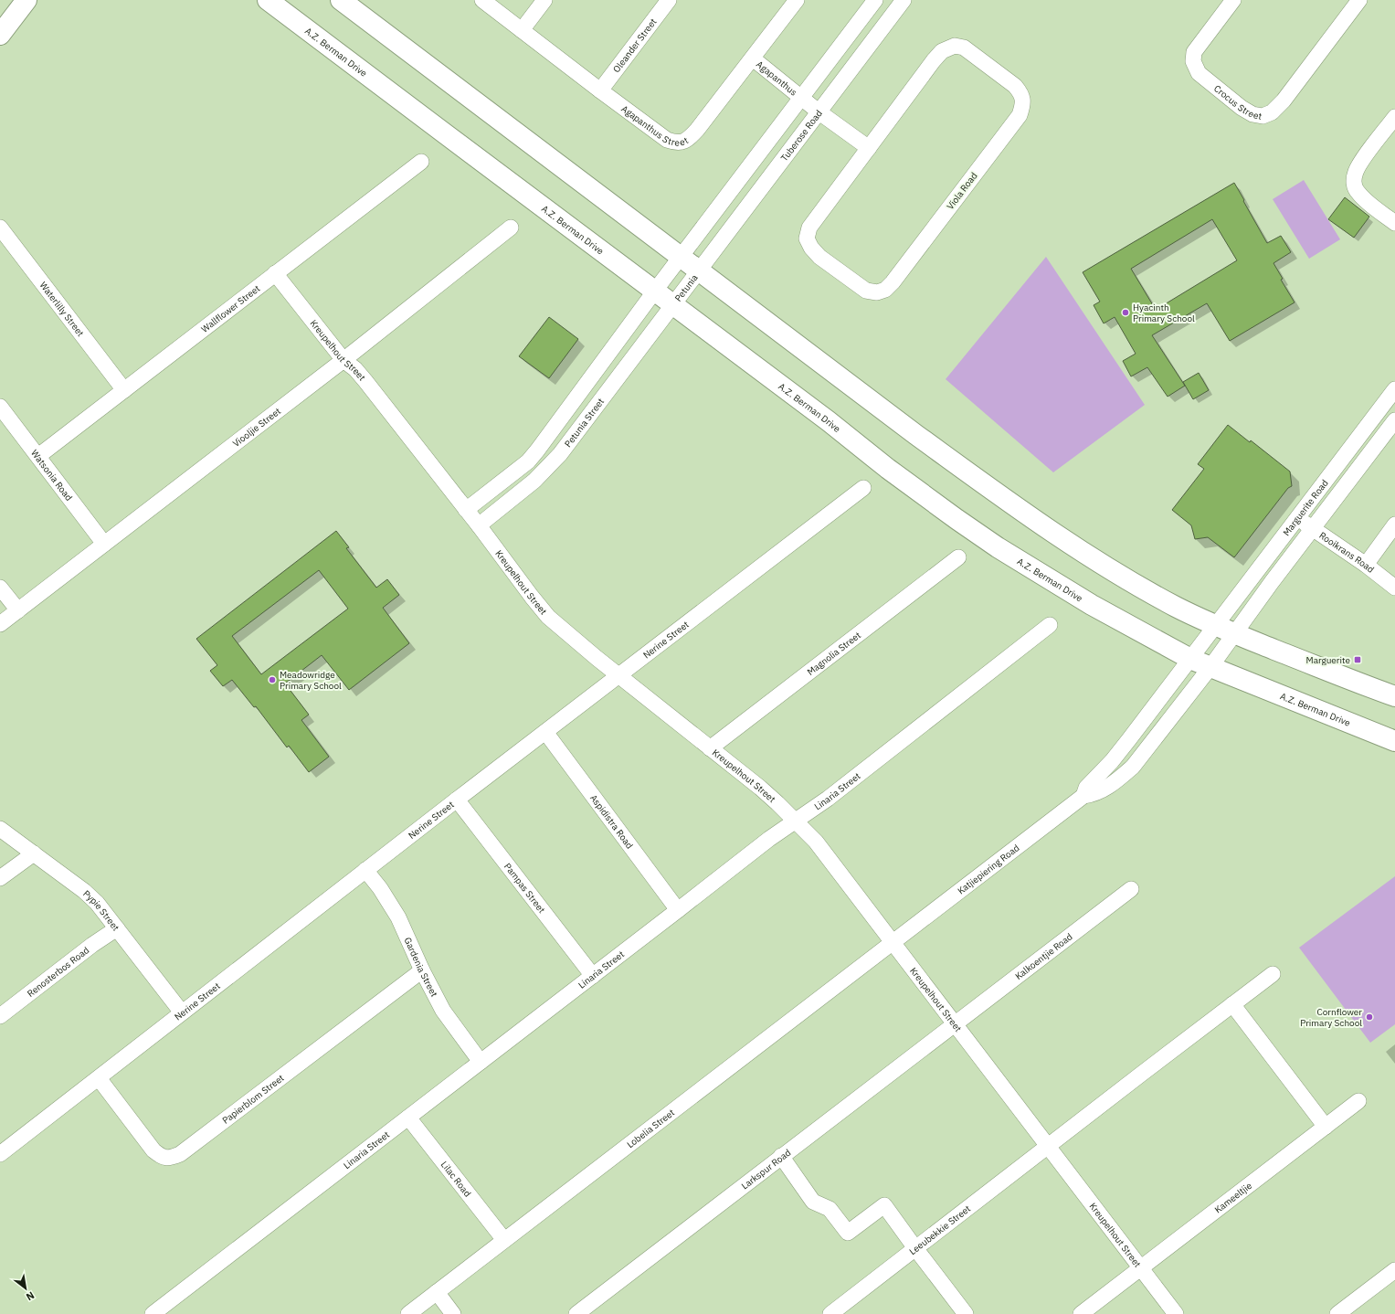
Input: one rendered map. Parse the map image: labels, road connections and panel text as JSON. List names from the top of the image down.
{
  "streets": {
    "main road": ["A.Z. Berman Drive"],
    "street": [
      "Oleander Street",
      "Agapanthus",
      "Crocus Street",
      "Agapanthus Street",
      "Tuberose Road",
      "Viola Road",
      "Petunia",
      "Waterlilly Street",
      "Wallflower Street",
      "Kreupelhout Street",
      "Petunia Street",
      "Viooljie Street",
      "Watsonia Road",
      "Marguerite Road",
      "Rooikrans Road",
      "Nerine Street",
      "Magnolia Street",
      "Linaria Street",
      "Aspidistra Road",
      "Katjiepiering Road",
      "Pampas Street",
      "Pypie Street",
      "Kalkoentjie Road",
      "Gardenia Street",
      "Renosterbos Road",
      "Papierblom Street",
      "Lobelia Street",
      "Larkspur Road",
      "Lilac Road",
      "Kameeltjie",
      "Leeubekkie Street"
    ]
  },
  "crossings": [
    ["Oleander Street", "Agapanthus Street"],
    ["A.Z. Berman Drive", "Petunia"],
    ["A.Z. Berman Drive", "Petunia Street"],
    ["A.Z. Berman Drive", "Marguerite Road"],
    ["A.Z. Berman Drive", "Katjiepiering Road"],
    ["Agapanthus", "Agapanthus Street"],
    ["Tuberose Road", "Petunia"],
    ["Petunia", "Petunia Street"],
    ["Waterlilly Street", "Wallflower Street"],
    ["Wallflower Street", "Kreupelhout Street"],
    ["Wallflower Street", "Watsonia Road"],
    ["Kreupelhout Street", "Petunia Street"],
    ["Kreupelhout Street", "Viooljie Street"],
    ["Kreupelhout Street", "Nerine Street"],
    ["Kreupelhout Street", "Magnolia Street"],
    ["Kreupelhout Street", "Linaria Street"],
    ["Kreupelhout Street", "Katjiepiering Road"],
    ["Kreupelhout Street", "Kalkoentjie Road"],
    ["Kreupelhout Street", "Lobelia Street"],
    ["Kreupelhout Street", "Larkspur Road"],
    ["Kreupelhout Street", "Kameeltjie"],
    ["Kreupelhout Street", "Leeubekkie Street"],
    ["Viooljie Street", "Watsonia Road"],
    ["Marguerite Road", "Rooikrans Road"],
    ["Marguerite Road", "Katjiepiering Road"],
    ["Nerine Street", "Aspidistra Road"],
    ["Nerine Street", "Pampas Street"],
    ["Nerine Street", "Pypie Street"],
    ["Nerine Street", "Gardenia Street"],
    ["Nerine Street", "Papierblom Street"],
    ["Linaria Street", "Aspidistra Road"],
    ["Linaria Street", "Pampas Street"],
    ["Linaria Street", "Gardenia Street"],
    ["Linaria Street", "Lilac Road"],
    ["Katjiepiering Road", "Lobelia Street"],
    ["Pypie Street", "Renosterbos Road"],
    ["Kalkoentjie Road", "Larkspur Road"],
    ["Gardenia Street", "Papierblom Street"],
    ["Lobelia Street", "Lilac Road"]
  ],
  "places": {
    "other": ["Hyacinth Primary School", "Meadowridge Primary School", "Cornflower Primary School"],
    "transit": ["Marguerite"]
  },
  "north": "bottom right"
}
